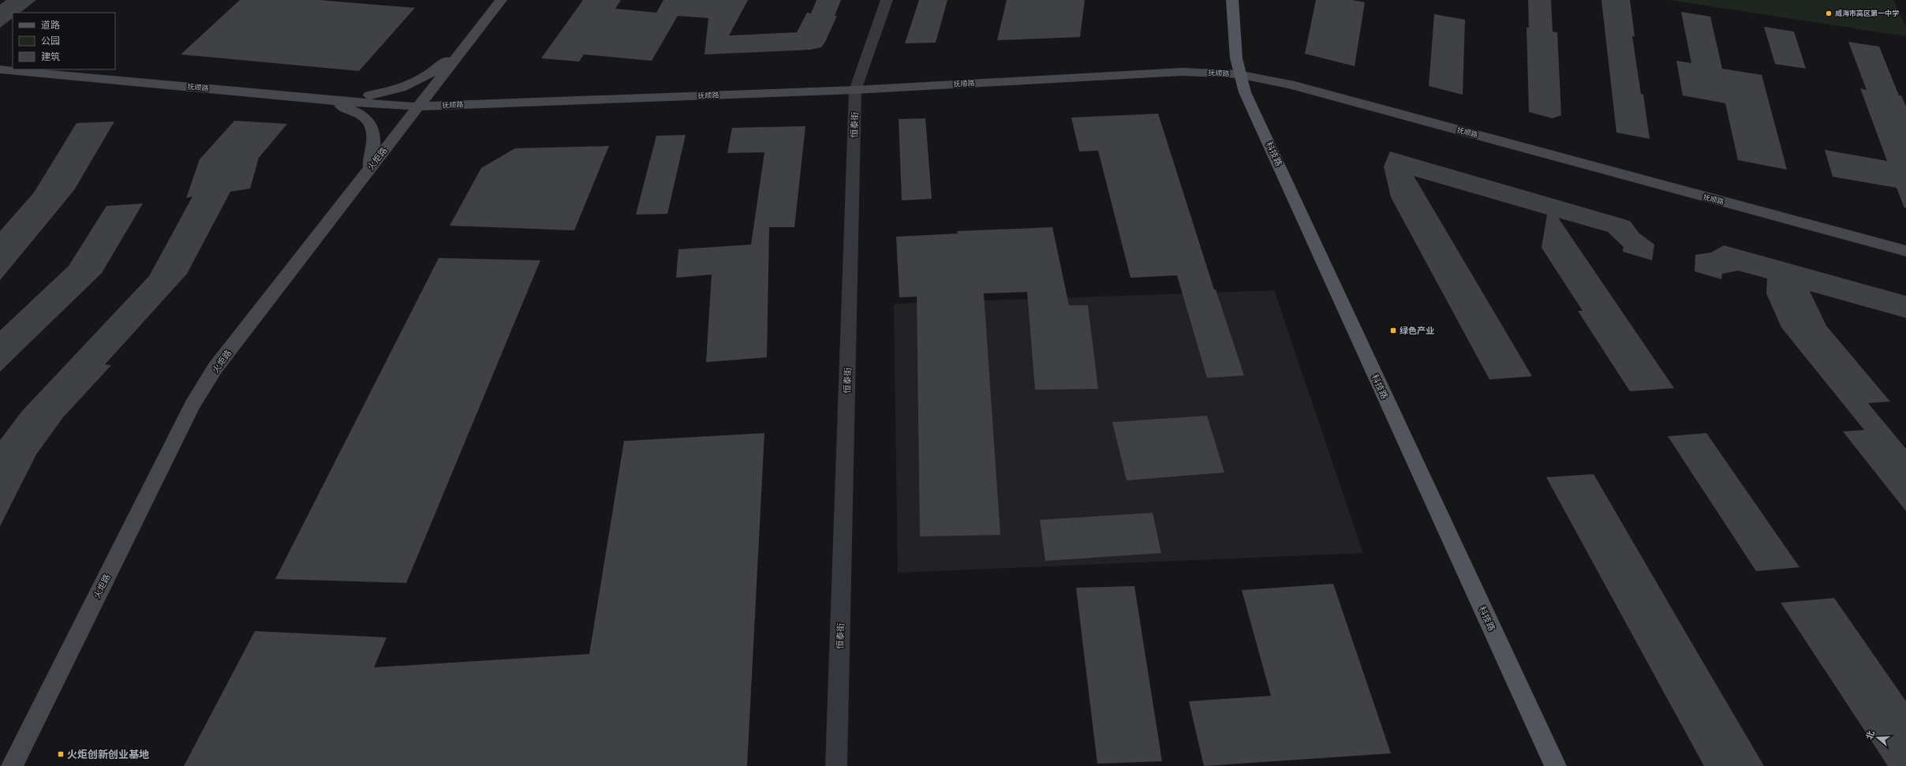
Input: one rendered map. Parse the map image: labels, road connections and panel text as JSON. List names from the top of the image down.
{
  "streets": {
    "main road": ["科技路"],
    "street": ["抚顺路", "恒泰街", "火炬路"]
  },
  "crossings": [
    ["抚顺路", "恒泰街"],
    ["抚顺路", "科技路"],
    ["抚顺路", "火炬路"]
  ],
  "places": {
    "other": ["威海市高区第一中学"],
    "transit": ["绿色产业", "火炬创新创业基地"]
  },
  "legend": ["道路", "公园", "建筑"],
  "north": "left"
}
